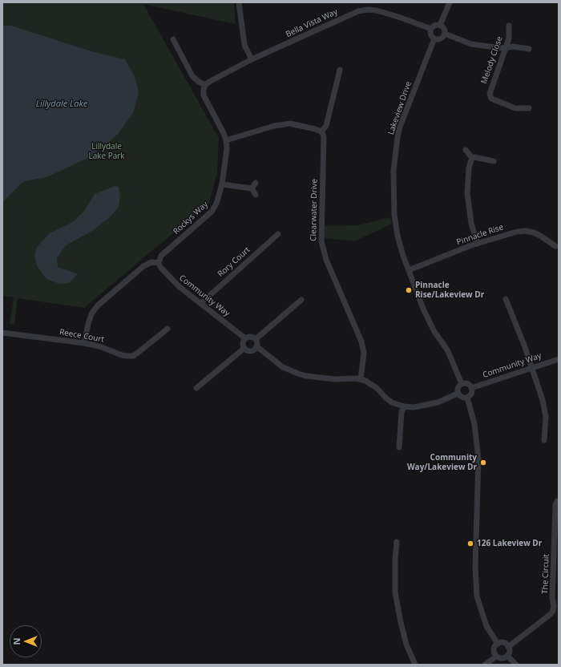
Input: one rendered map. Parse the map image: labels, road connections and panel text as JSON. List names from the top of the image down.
{
  "streets": {
    "street": [
      "Bella Vista Way",
      "Melody Close",
      "Lakeview Drive",
      "Clearwater Drive",
      "Rockys Way",
      "Pinnacle Rise",
      "Rory Court",
      "Community Way",
      "Reece Court",
      "The Circuit"
    ]
  },
  "crossings": [
    ["Bella Vista Way", "Lakeview Drive"],
    ["Bella Vista Way", "Rockys Way"],
    ["Lakeview Drive", "Pinnacle Rise"],
    ["Lakeview Drive", "Community Way"],
    ["Rockys Way", "Community Way"],
    ["Rory Court", "Community Way"]
  ],
  "water": ["Lillydale Lake"],
  "parks": ["Lillydale Lake Park"],
  "places": ["Pinnacle Rise/Lakeview Dr", "Community Way/Lakeview Dr", "126 Lakeview Dr"],
  "north": "left"
}
